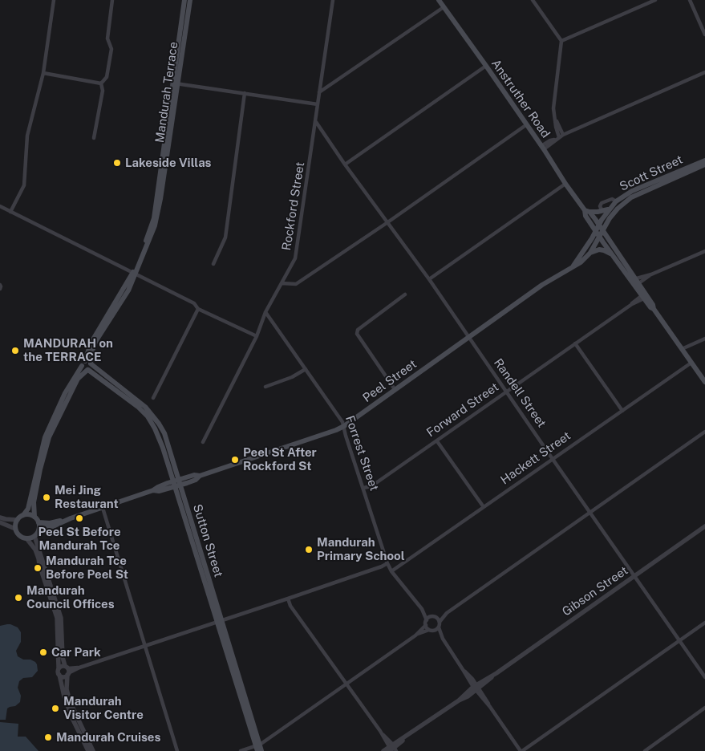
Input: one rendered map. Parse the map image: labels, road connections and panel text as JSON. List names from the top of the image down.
{
  "streets": {
    "main road": [
      "Mandurah Terrace",
      "Anstruther Road",
      "Scott Street",
      "Peel Street",
      "Sutton Street"
    ],
    "street": [
      "Rockford Street",
      "Randell Street",
      "Forward Street",
      "Forrest Street",
      "Hackett Street",
      "Gibson Street"
    ]
  },
  "crossings": [
    ["Mandurah Terrace", "Peel Street"],
    ["Mandurah Terrace", "Sutton Street"],
    ["Anstruther Road", "Scott Street"],
    ["Anstruther Road", "Peel Street"],
    ["Anstruther Road", "Forward Street"],
    ["Anstruther Road", "Hackett Street"],
    ["Scott Street", "Peel Street"],
    ["Rockford Street", "Randell Street"],
    ["Rockford Street", "Forrest Street"],
    ["Peel Street", "Randell Street"],
    ["Peel Street", "Forrest Street"],
    ["Peel Street", "Sutton Street"],
    ["Randell Street", "Forward Street"],
    ["Randell Street", "Hackett Street"],
    ["Randell Street", "Gibson Street"],
    ["Forward Street", "Forrest Street"],
    ["Forrest Street", "Hackett Street"]
  ],
  "places": [
    "Lakeside Villas",
    "MANDURAH on the TERRACE",
    "Peel St After Rockford St",
    "Mei Jing Restaurant",
    "Peel St Before Mandurah Tce",
    "Mandurah Primary School",
    "Mandurah Tce Before Peel St",
    "Mandurah Council Offices",
    "Car Park",
    "Mandurah Visitor Centre",
    "Mandurah Cruises"
  ]
}
